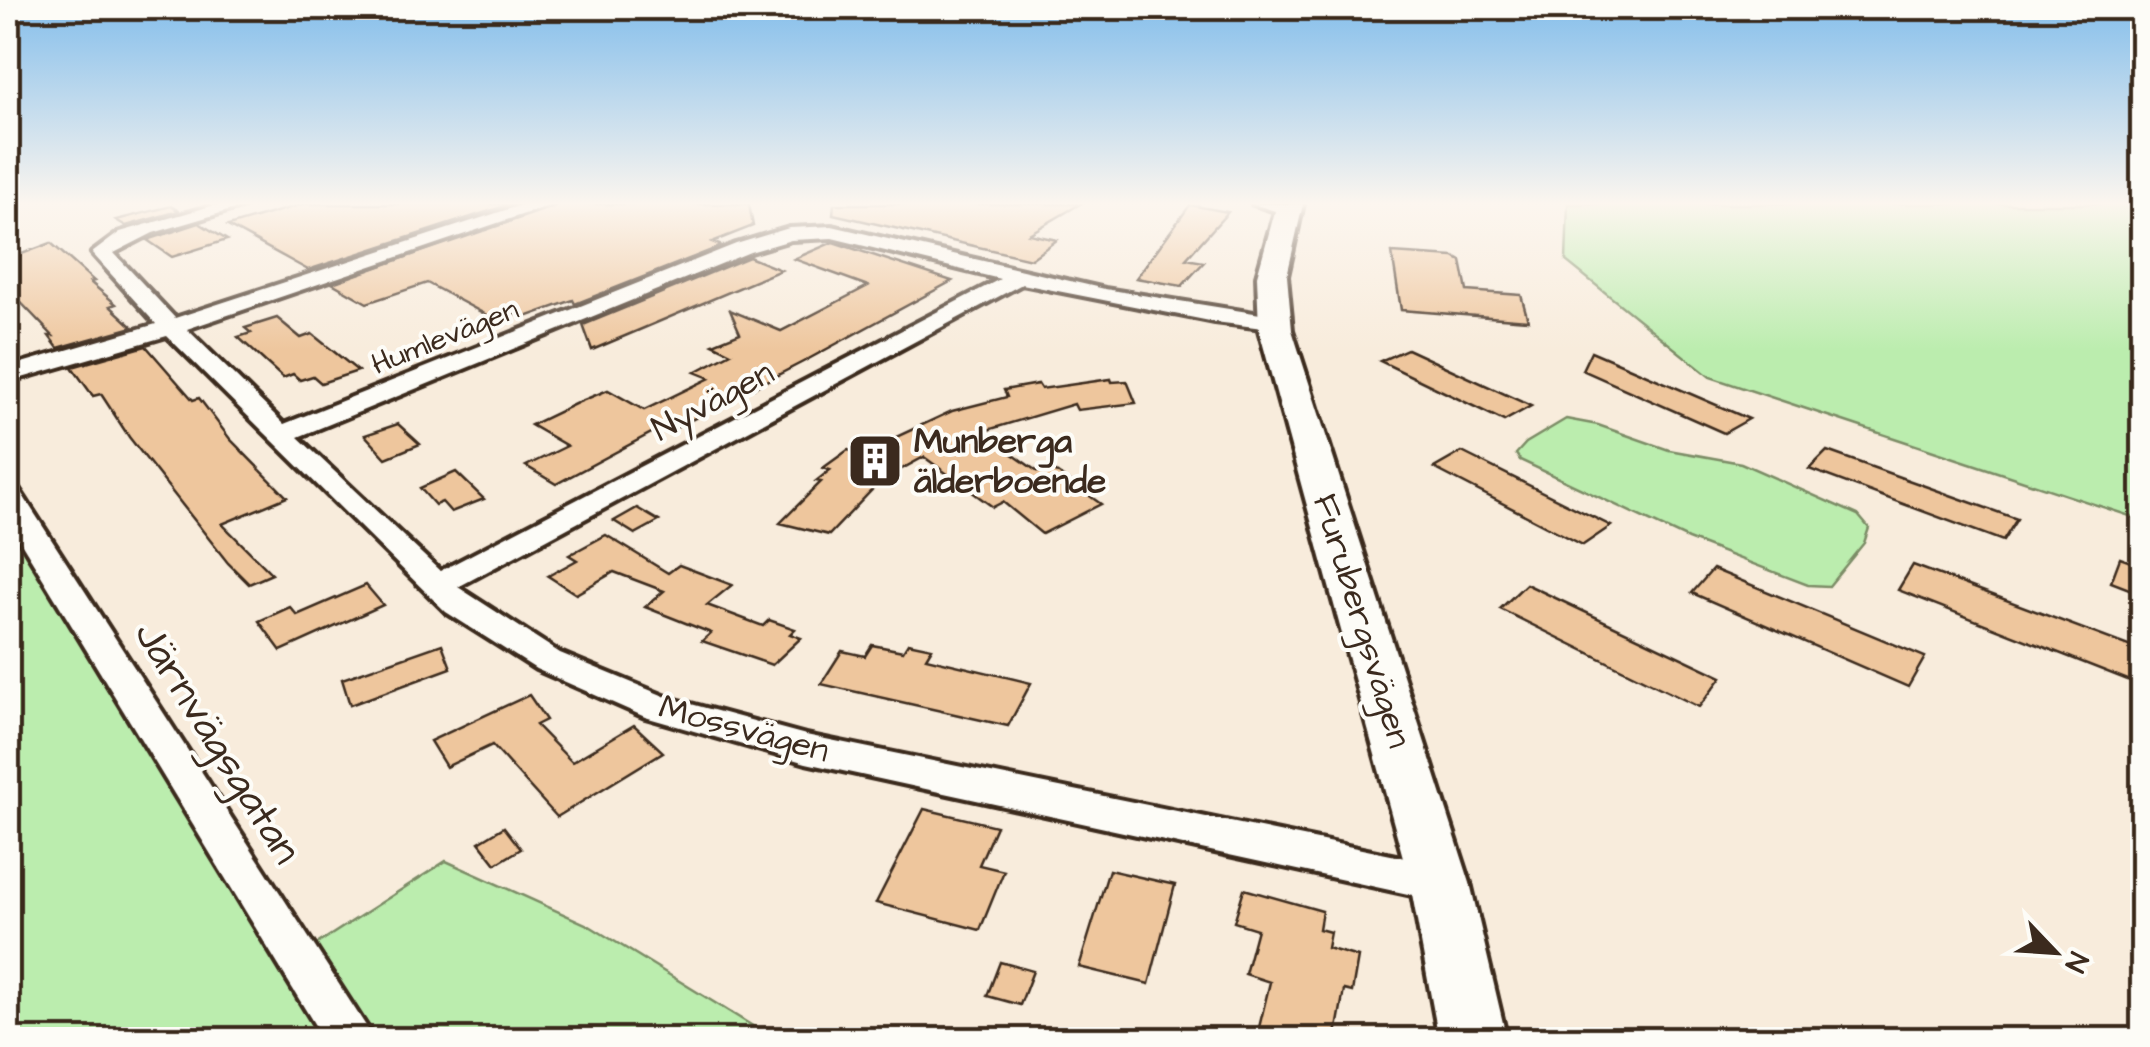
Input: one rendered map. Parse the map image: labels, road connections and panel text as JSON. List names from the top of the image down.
{
  "streets": {
    "street": [
      "Humlevägen",
      "Nyvägen",
      "Furubergsvägen",
      "Mossvägen",
      "Järnvägsgatan"
    ]
  },
  "crossings": [
    ["Humlevägen", "Nyvägen"],
    ["Humlevägen", "Furubergsvägen"],
    ["Humlevägen", "Mossvägen"],
    ["Nyvägen", "Mossvägen"],
    ["Furubergsvägen", "Mossvägen"]
  ],
  "places": {
    "building": ["Munberga älderboende"]
  },
  "north": "bottom right"
}
